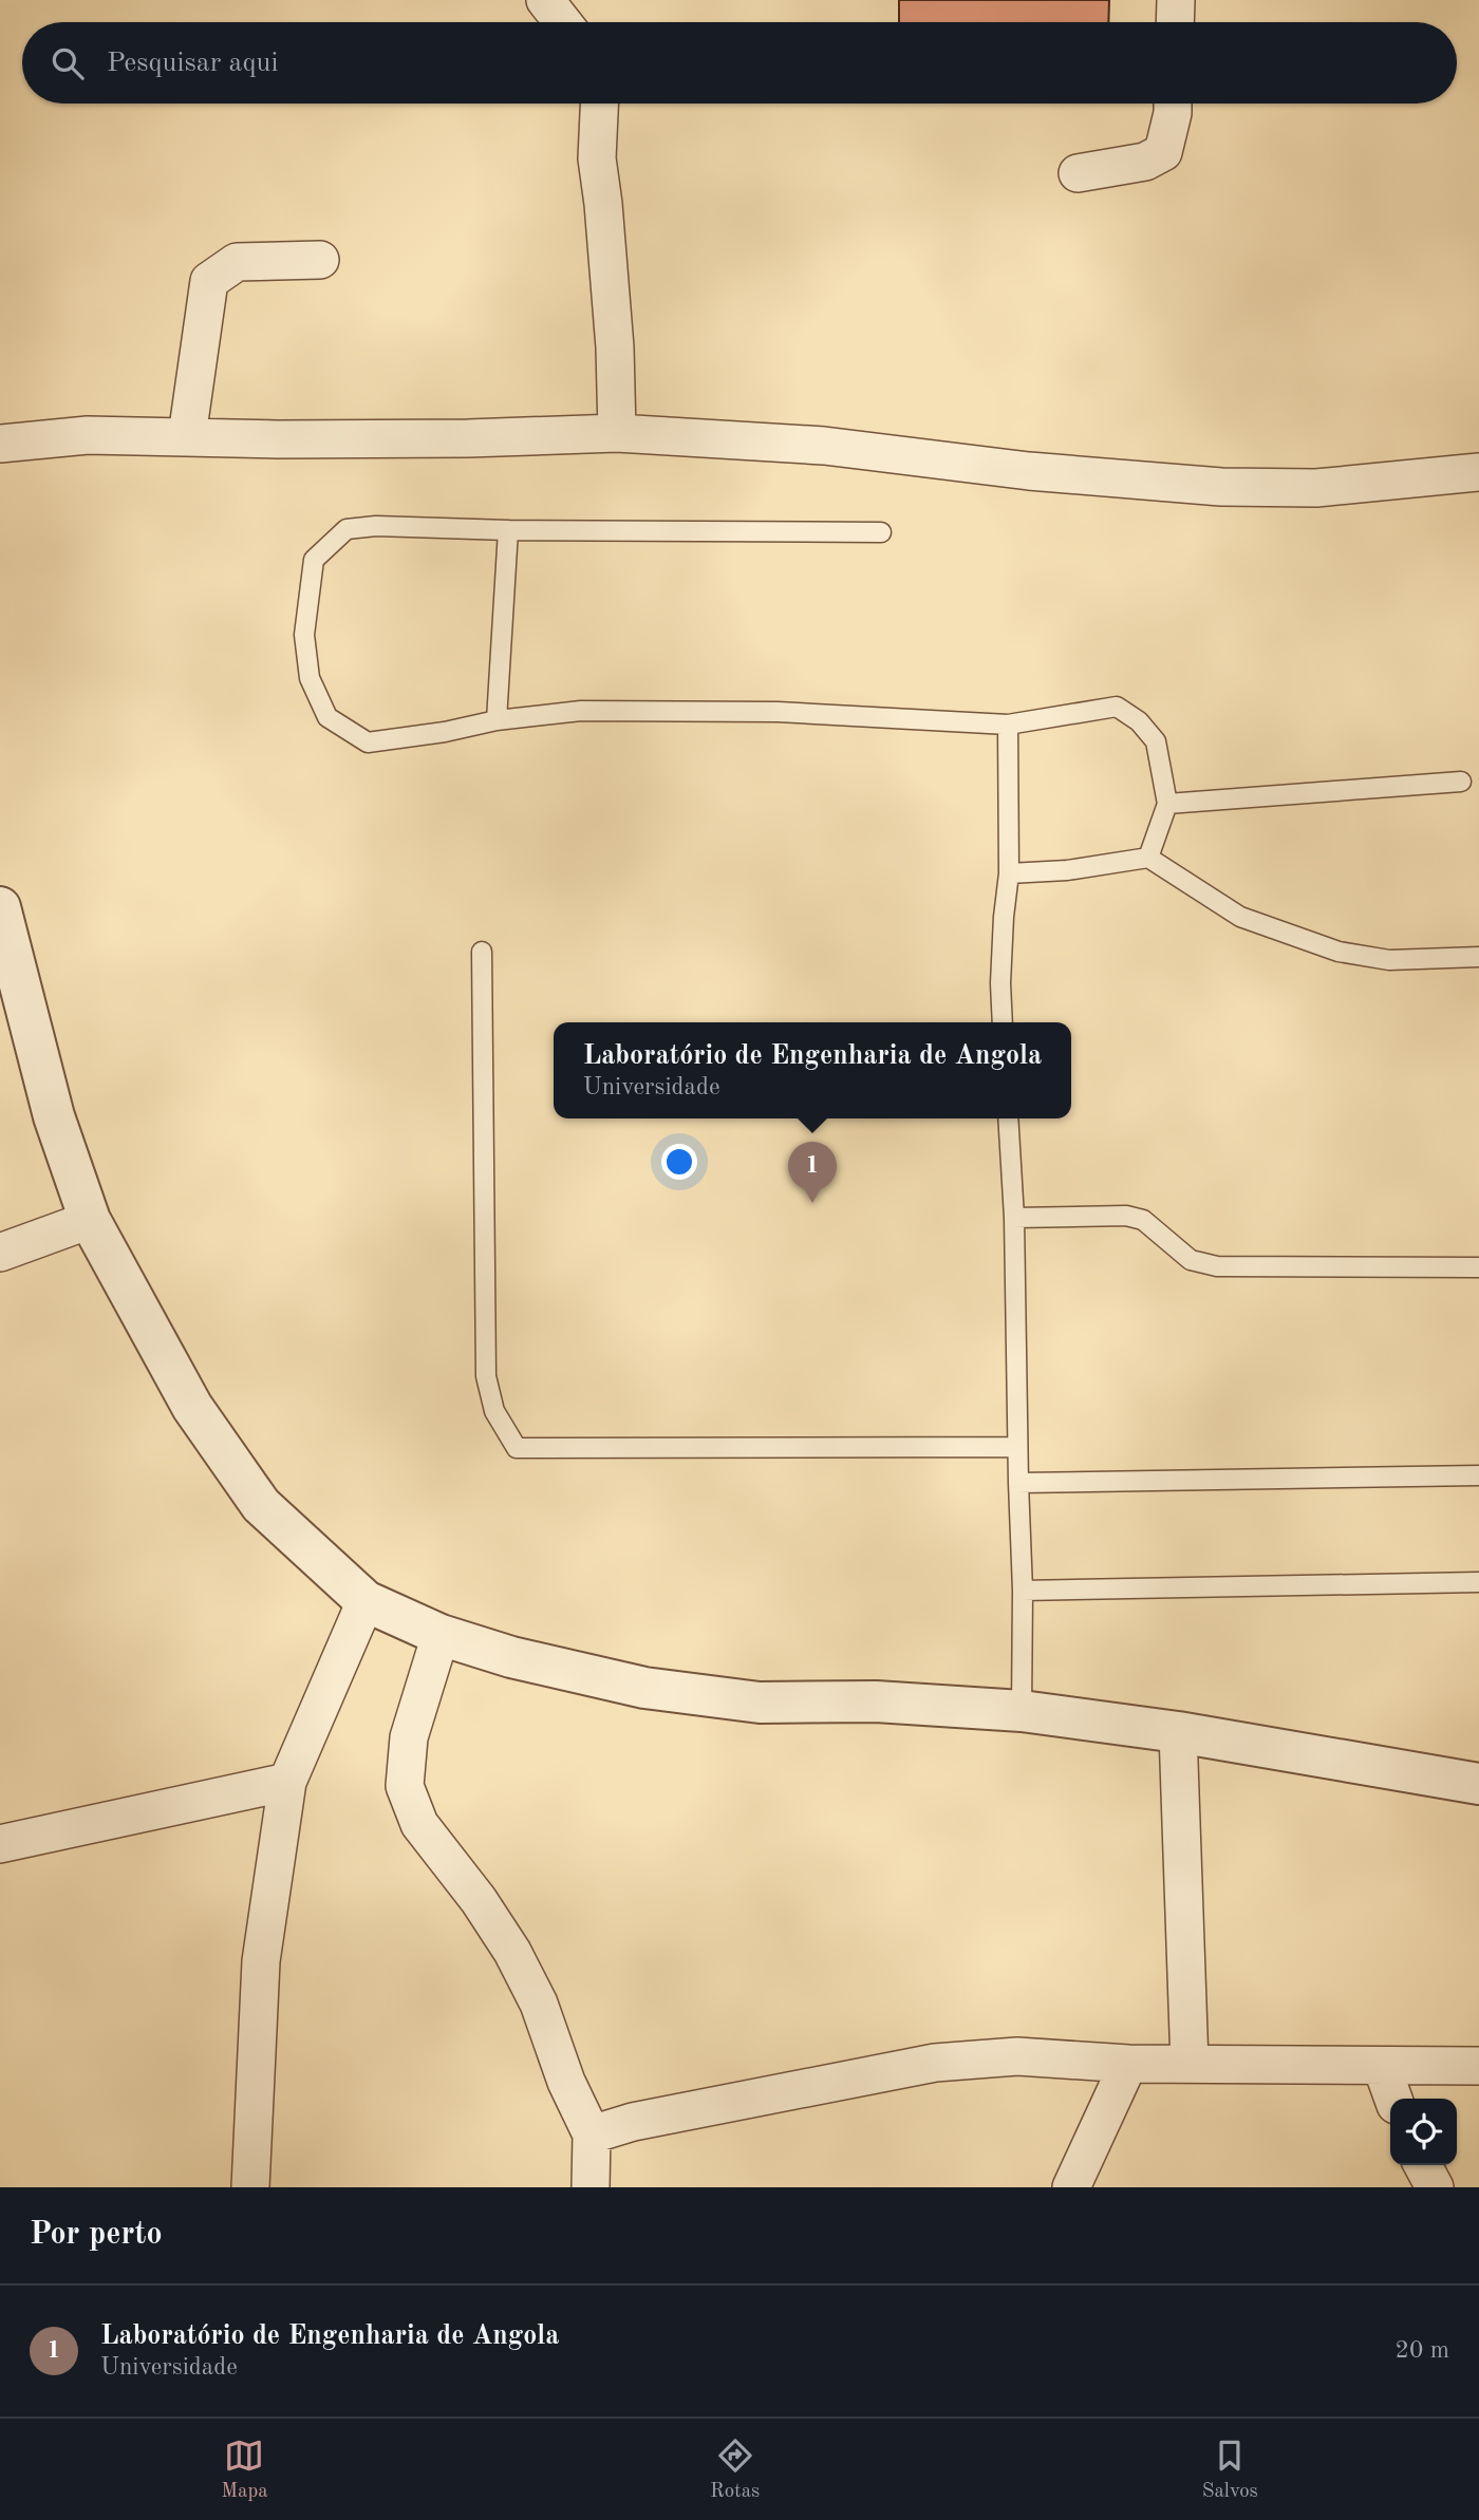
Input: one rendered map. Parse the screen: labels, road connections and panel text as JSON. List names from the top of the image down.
{
  "page": {
    "search": "Pesquisar aqui",
    "popup": ["Laboratório de Engenharia de Angola", "Universidade"],
    "pins": "1",
    "heading": "Por perto",
    "list": [
      {
        "mark": "1",
        "name": "Laboratório de Engenharia de Angola",
        "note": "Universidade",
        "value": "20 m"
      }
    ],
    "nav": ["Mapa", "Rotas", "Salvos"]
  }
}
